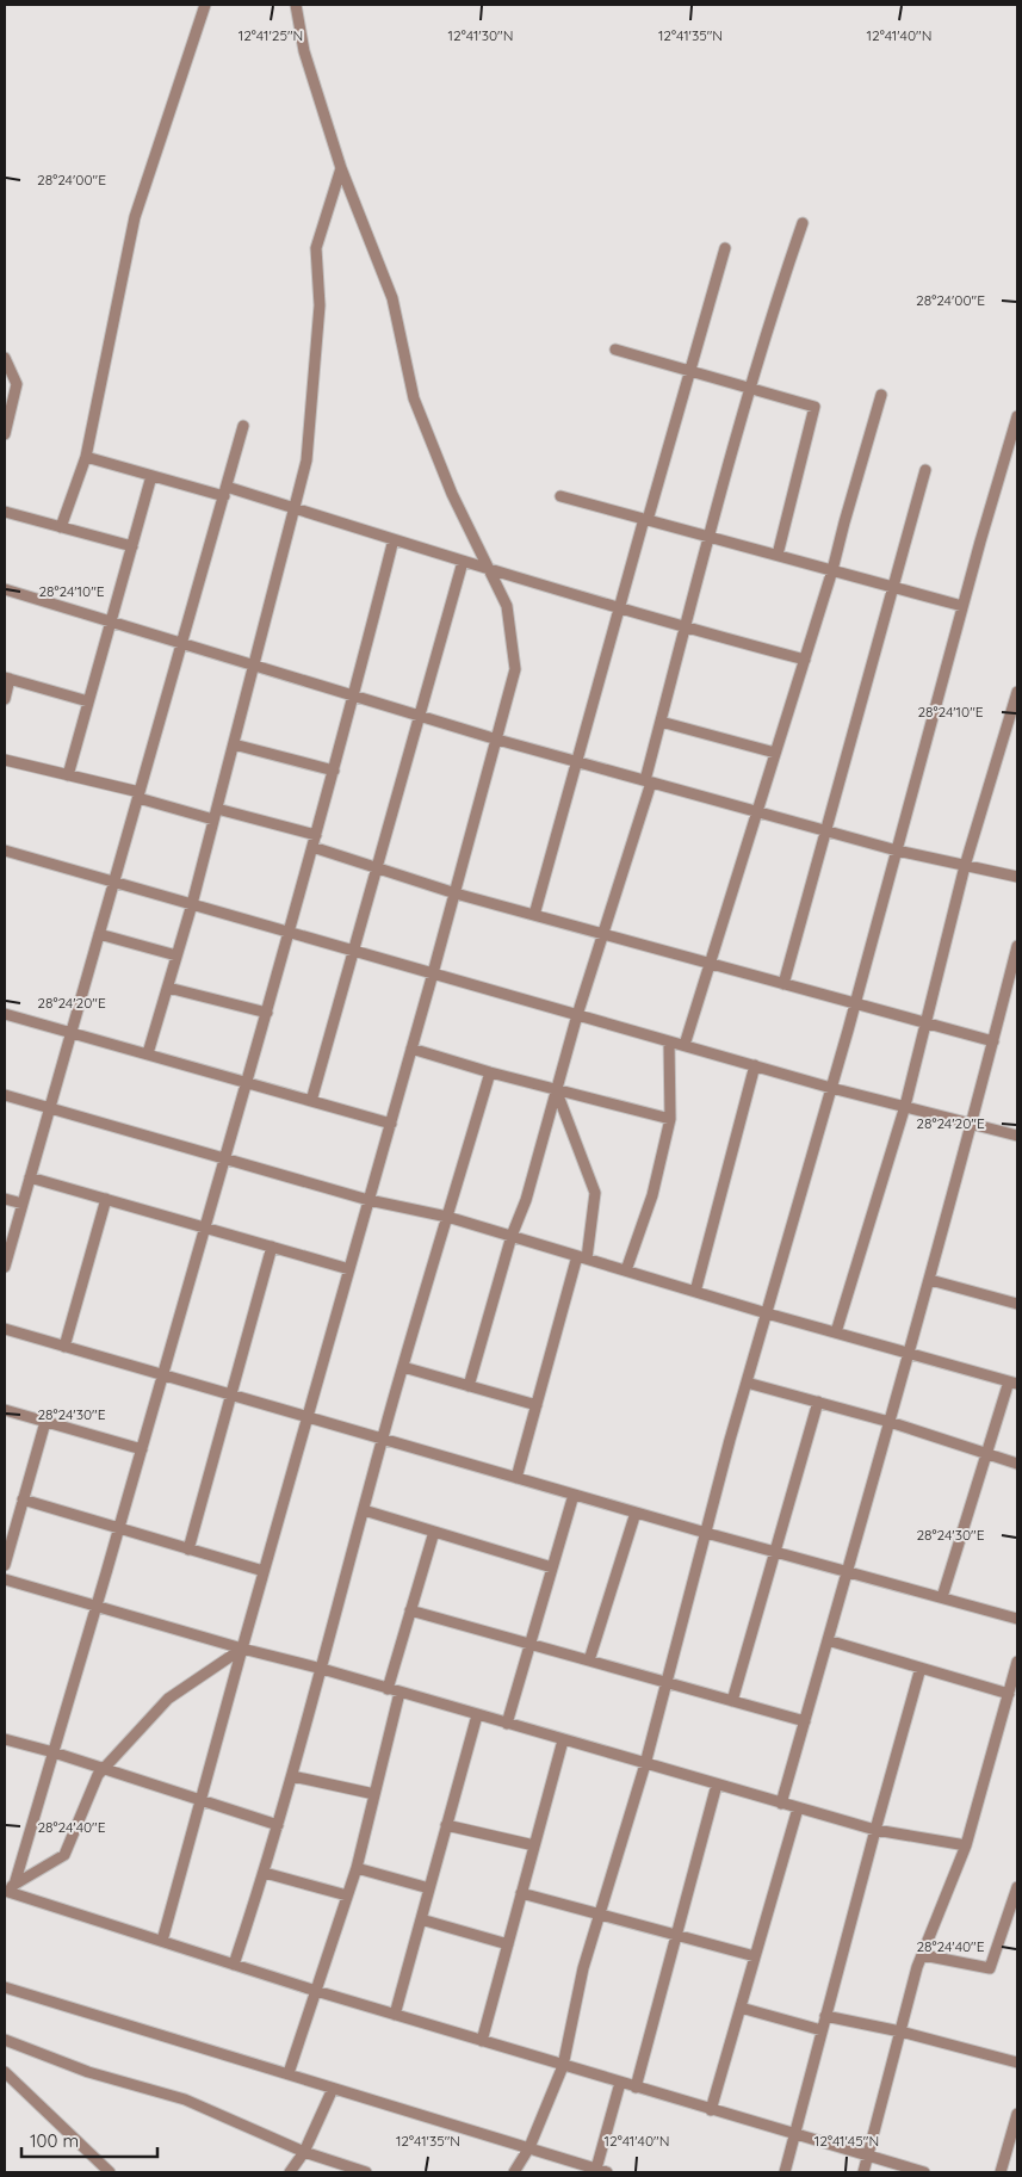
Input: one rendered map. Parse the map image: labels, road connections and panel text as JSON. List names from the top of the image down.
{
  "scale_bar": "100 m",
  "coordinates": [
    "12°41'25\"N",
    "12°41'30\"N",
    "12°41'35\"N",
    "12°41'40\"N",
    "28°24'00\"E",
    "28°24'10\"E",
    "28°24'20\"E",
    "28°24'30\"E",
    "28°24'40\"E",
    "12°41'45\"N"
  ]
}
